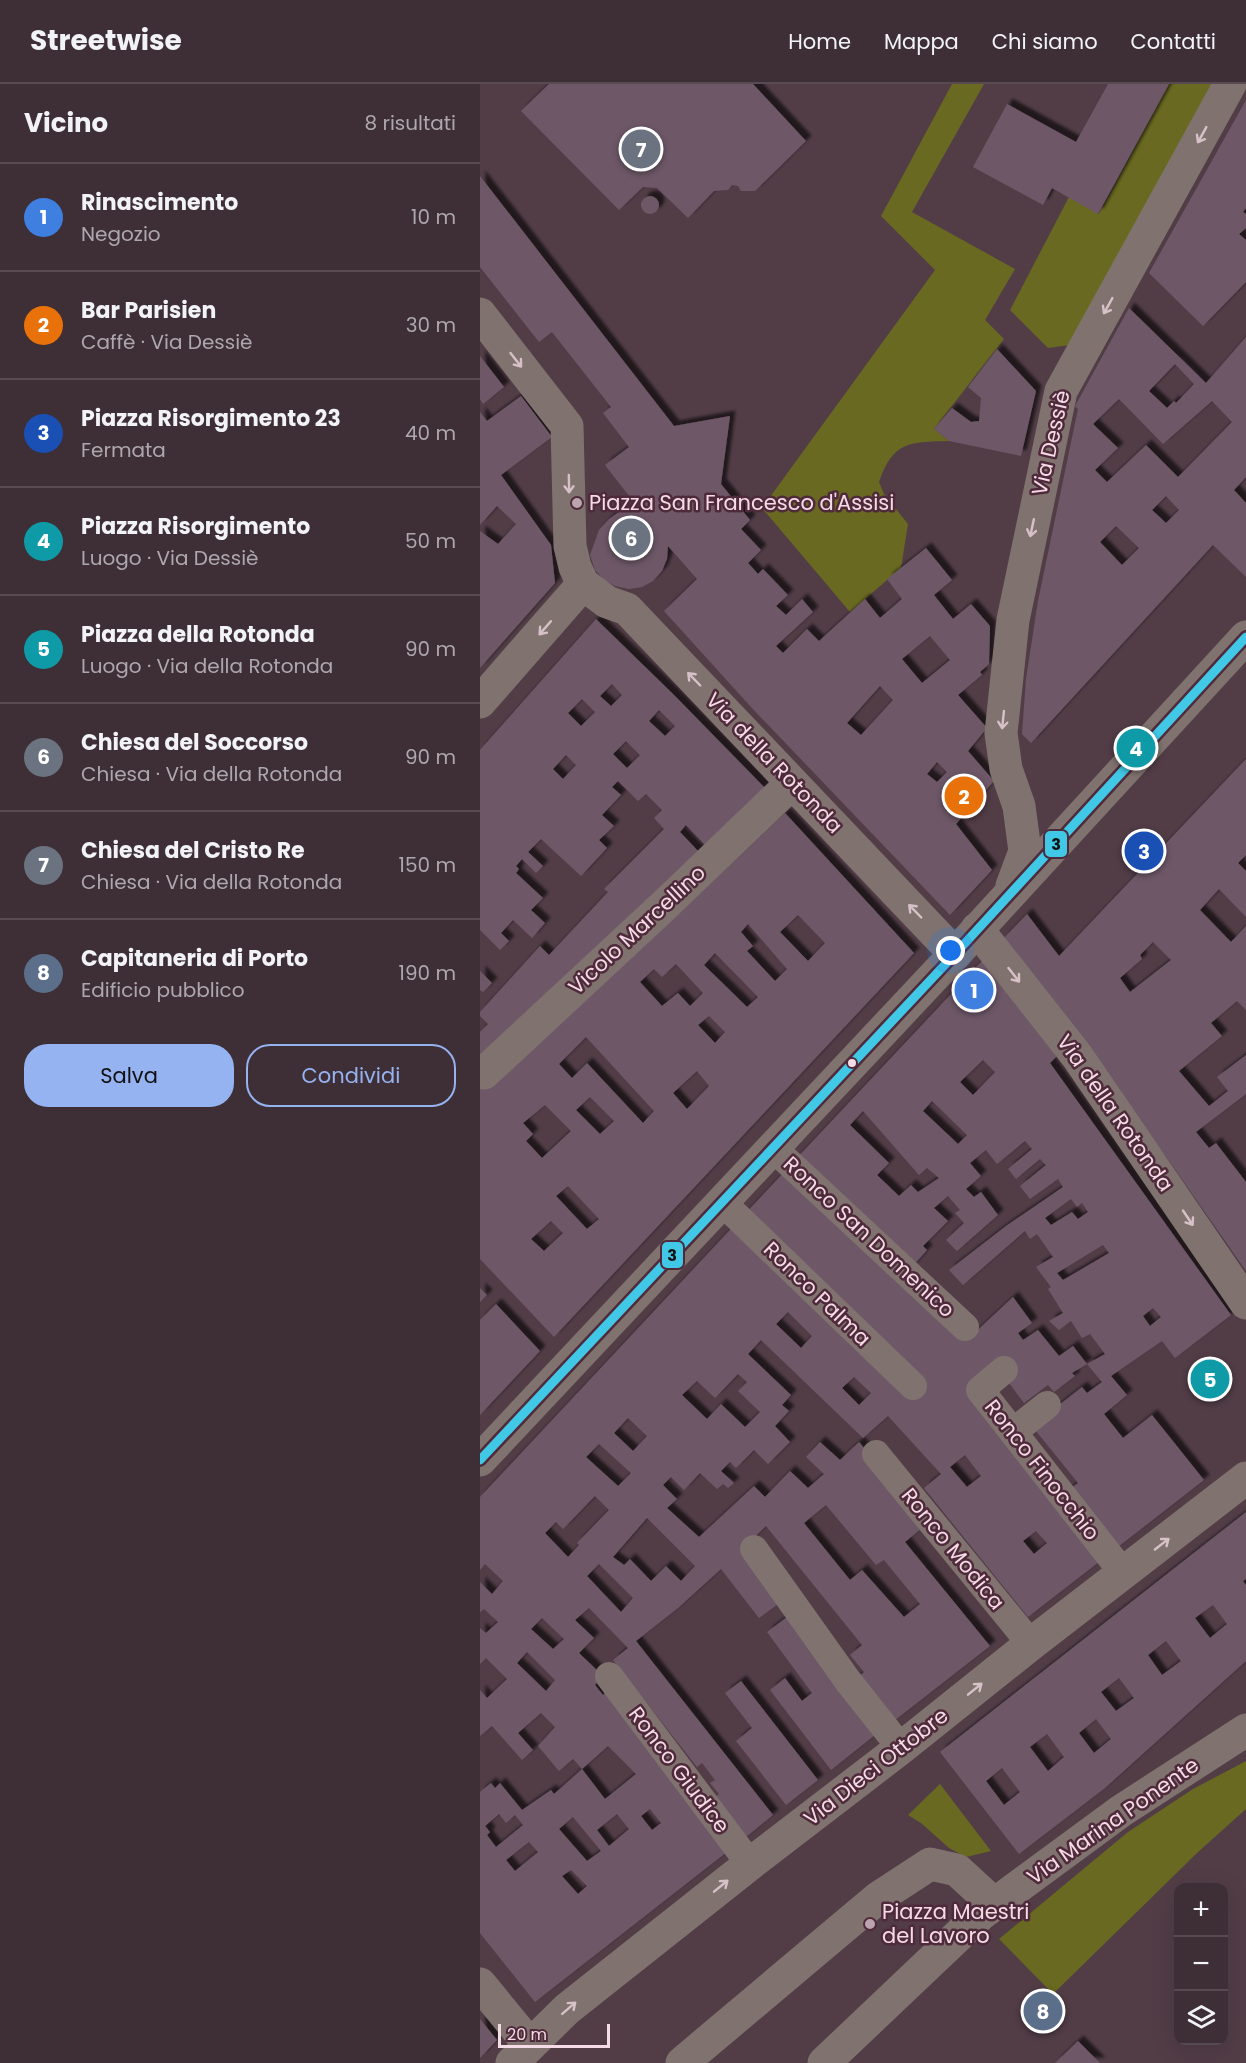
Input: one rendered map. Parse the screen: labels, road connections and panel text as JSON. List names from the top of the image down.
{
  "streets": {
    "street": [
      "Via Dessiè",
      "Via della Rotonda",
      "Vicolo Marcellino",
      "Ronco San Domenico",
      "Ronco Palma",
      "Ronco Finocchio",
      "Ronco Modica",
      "Via Dieci Ottobre",
      "Ronco Giudice",
      "Via Marina Ponente"
    ]
  },
  "crossings": [
    ["Via della Rotonda", "Vicolo Marcellino"],
    ["Ronco Finocchio", "Via Dieci Ottobre"],
    ["Ronco Modica", "Via Dieci Ottobre"],
    ["Via Dieci Ottobre", "Ronco Giudice"]
  ],
  "one_way": ["Via Dessiè", "Via Dieci Ottobre"],
  "places": ["Piazza San Francesco d'Assisi", "Piazza Maestri del Lavoro"],
  "lines": ["transit line 3"],
  "scale_bar": "20 m",
  "page": {
    "header": "Streetwise",
    "nav": [
      "Home",
      "Mappa",
      "Chi siamo",
      "Contatti"
    ],
    "heading": ["Vicino", "8 risultati"],
    "pins": [
      "7",
      "6",
      "4",
      "2",
      "3",
      "1",
      "5",
      "8"
    ],
    "list": [
      {
        "mark": "1",
        "name": "Rinascimento",
        "note": "Negozio",
        "value": "10 m"
      },
      {
        "mark": "2",
        "name": "Bar Parisien",
        "note": "Caffè · Via Dessiè",
        "value": "30 m"
      },
      {
        "mark": "3",
        "name": "Piazza Risorgimento 23",
        "note": "Fermata",
        "value": "40 m"
      },
      {
        "mark": "4",
        "name": "Piazza Risorgimento",
        "note": "Luogo · Via Dessiè",
        "value": "50 m"
      },
      {
        "mark": "5",
        "name": "Piazza della Rotonda",
        "note": "Luogo · Via della Rotonda",
        "value": "90 m"
      },
      {
        "mark": "6",
        "name": "Chiesa del Soccorso",
        "note": "Chiesa · Via della Rotonda",
        "value": "90 m"
      },
      {
        "mark": "7",
        "name": "Chiesa del Cristo Re",
        "note": "Chiesa · Via della Rotonda",
        "value": "150 m"
      },
      {
        "mark": "8",
        "name": "Capitaneria di Porto",
        "note": "Edificio pubblico",
        "value": "190 m"
      }
    ],
    "buttons": ["Salva", "Condividi"],
    "map_buttons": ["+", "−"],
    "scale": "20 m"
  }
}
